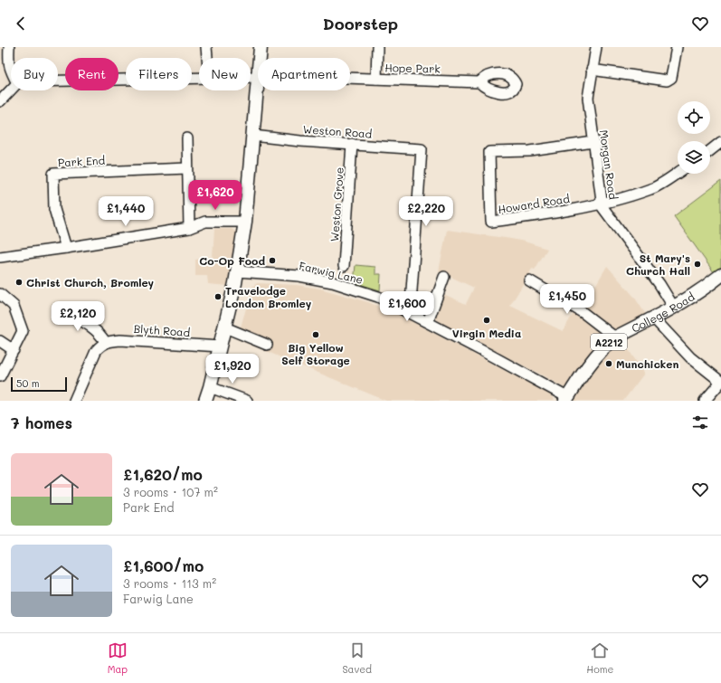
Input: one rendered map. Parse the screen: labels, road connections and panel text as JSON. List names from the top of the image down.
{
  "streets": {
    "main road": ["College Road", "A2212"],
    "street": [
      "Hope Park",
      "Weston Road",
      "Park End",
      "Morgan Road",
      "Howard Road",
      "Weston Grove",
      "Farwig Lane",
      "Blyth Road"
    ]
  },
  "crossings": [
    ["Weston Road", "Weston Grove"],
    ["Morgan Road", "Howard Road"],
    ["Morgan Road", "College Road"],
    ["Farwig Lane", "College Road"]
  ],
  "places": [
    "Co-Op Food",
    "St Mary's Church Hall",
    "Christ Church, Bromley",
    "Travelodge London Bromley",
    "Virgin Media",
    "Big Yellow Self Storage",
    "Munchicken"
  ],
  "scale_bar": "50 m",
  "page": {
    "header": "Doorstep",
    "chip": [
      "Buy",
      "Rent",
      "Filters",
      "New",
      "Apartment"
    ],
    "price": [
      "£1,620",
      "£1,440",
      "£2,220",
      "£1,450",
      "£1,600",
      "£2,120",
      "£1,920"
    ],
    "scale": "50 m",
    "heading": "7 homes",
    "list": [
      {
        "name": "£1,620/mo",
        "note": "3 rooms · 107 m² · Park End"
      },
      {
        "name": "£1,600/mo",
        "note": "3 rooms · 113 m² · Farwig Lane"
      }
    ],
    "tabs": ["Map", "Saved", "Home"]
  }
}
